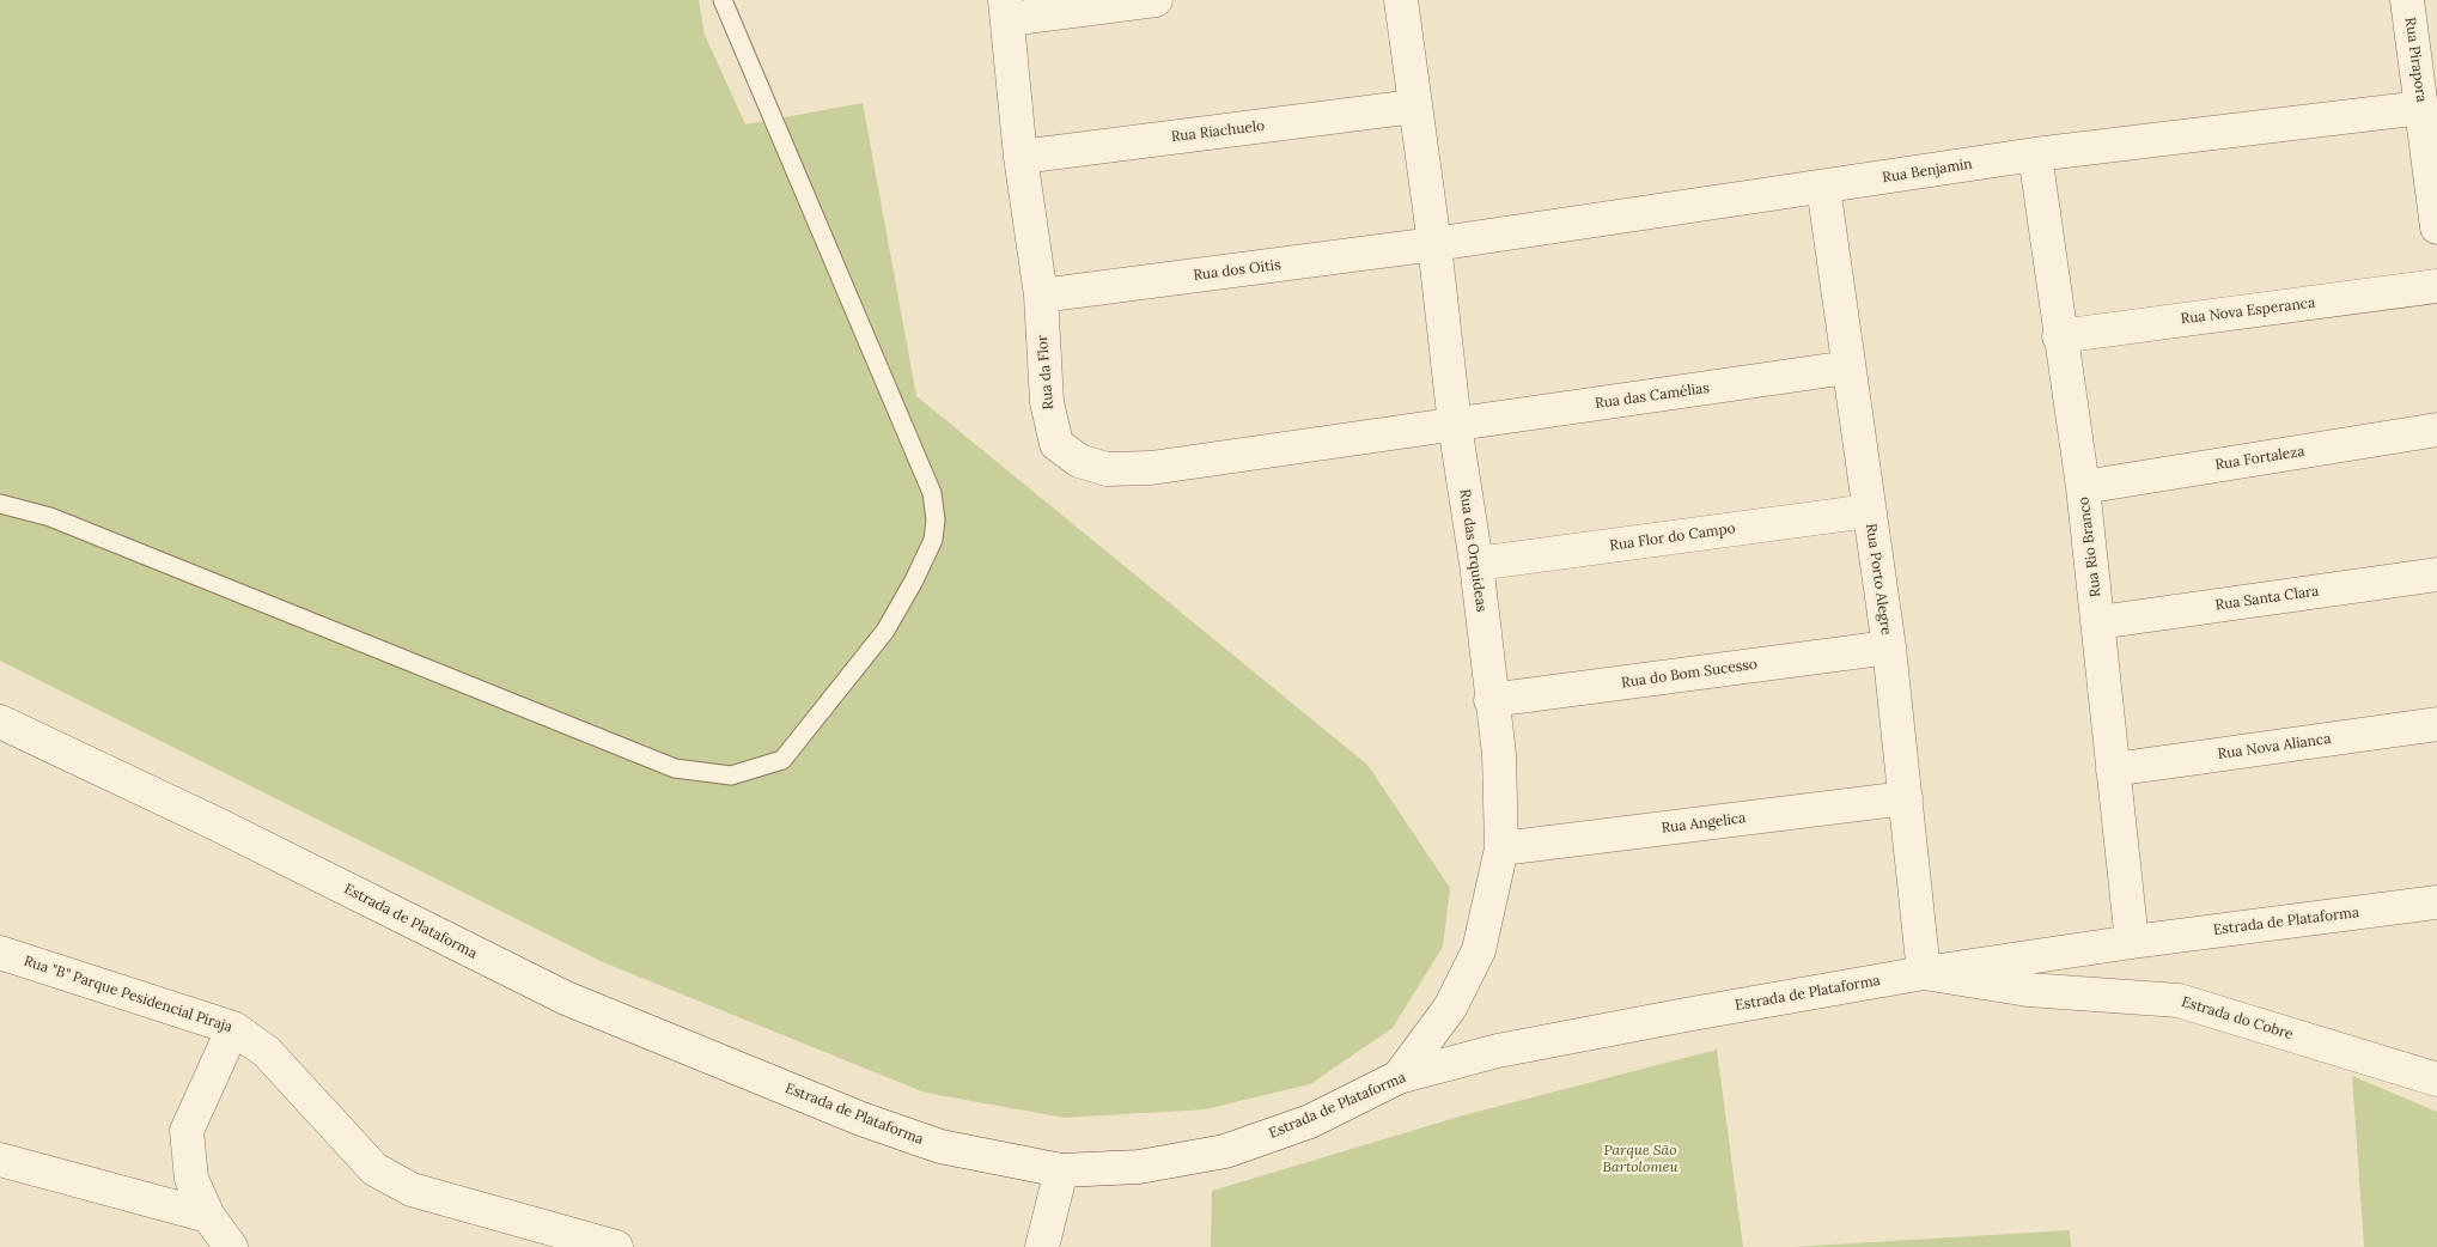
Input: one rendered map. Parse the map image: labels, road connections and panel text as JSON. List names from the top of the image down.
{
  "streets": {
    "street": [
      "Rua Pirapora",
      "Rua Riachuelo",
      "Rua Benjamin",
      "Rua dos Oitis",
      "Rua Nova Esperanca",
      "Rua da Flor",
      "Rua das Camélias",
      "Rua Fortaleza",
      "Rua Flor do Campo",
      "Rua Rio Branco",
      "Rua das Orquideas",
      "Rua Porto Alegre",
      "Rua Santa Clara",
      "Rua do Bom Sucesso",
      "Rua Nova Alianca",
      "Rua Angelica",
      "Estrada de Plataforma",
      "Rua \"B\" Parque Pesidencial Piraja",
      "Estrada do Cobre"
    ]
  },
  "crossings": [
    ["Rua Pirapora", "Rua Benjamin"],
    ["Rua Riachuelo", "Rua da Flor"],
    ["Rua Riachuelo", "Rua das Orquideas"],
    ["Rua Benjamin", "Rua dos Oitis"],
    ["Rua Benjamin", "Rua Rio Branco"],
    ["Rua Benjamin", "Rua das Orquideas"],
    ["Rua Benjamin", "Rua Porto Alegre"],
    ["Rua dos Oitis", "Rua da Flor"],
    ["Rua dos Oitis", "Rua das Orquideas"],
    ["Rua Nova Esperanca", "Rua Rio Branco"],
    ["Rua da Flor", "Rua das Camélias"],
    ["Rua da Flor", "Rua das Orquideas"],
    ["Rua das Camélias", "Rua das Orquideas"],
    ["Rua das Camélias", "Rua Porto Alegre"],
    ["Rua Fortaleza", "Rua Rio Branco"],
    ["Rua Flor do Campo", "Rua das Orquideas"],
    ["Rua Flor do Campo", "Rua Porto Alegre"],
    ["Rua Rio Branco", "Rua Santa Clara"],
    ["Rua Rio Branco", "Rua Nova Alianca"],
    ["Rua Rio Branco", "Estrada de Plataforma"],
    ["Rua das Orquideas", "Rua do Bom Sucesso"],
    ["Rua das Orquideas", "Rua Angelica"],
    ["Rua das Orquideas", "Estrada de Plataforma"],
    ["Rua Porto Alegre", "Rua do Bom Sucesso"],
    ["Rua Porto Alegre", "Rua Angelica"],
    ["Rua Porto Alegre", "Estrada de Plataforma"],
    ["Rua Porto Alegre", "Estrada do Cobre"],
    ["Estrada de Plataforma", "Estrada do Cobre"]
  ],
  "parks": ["Parque São Bartolomeu"]
}
